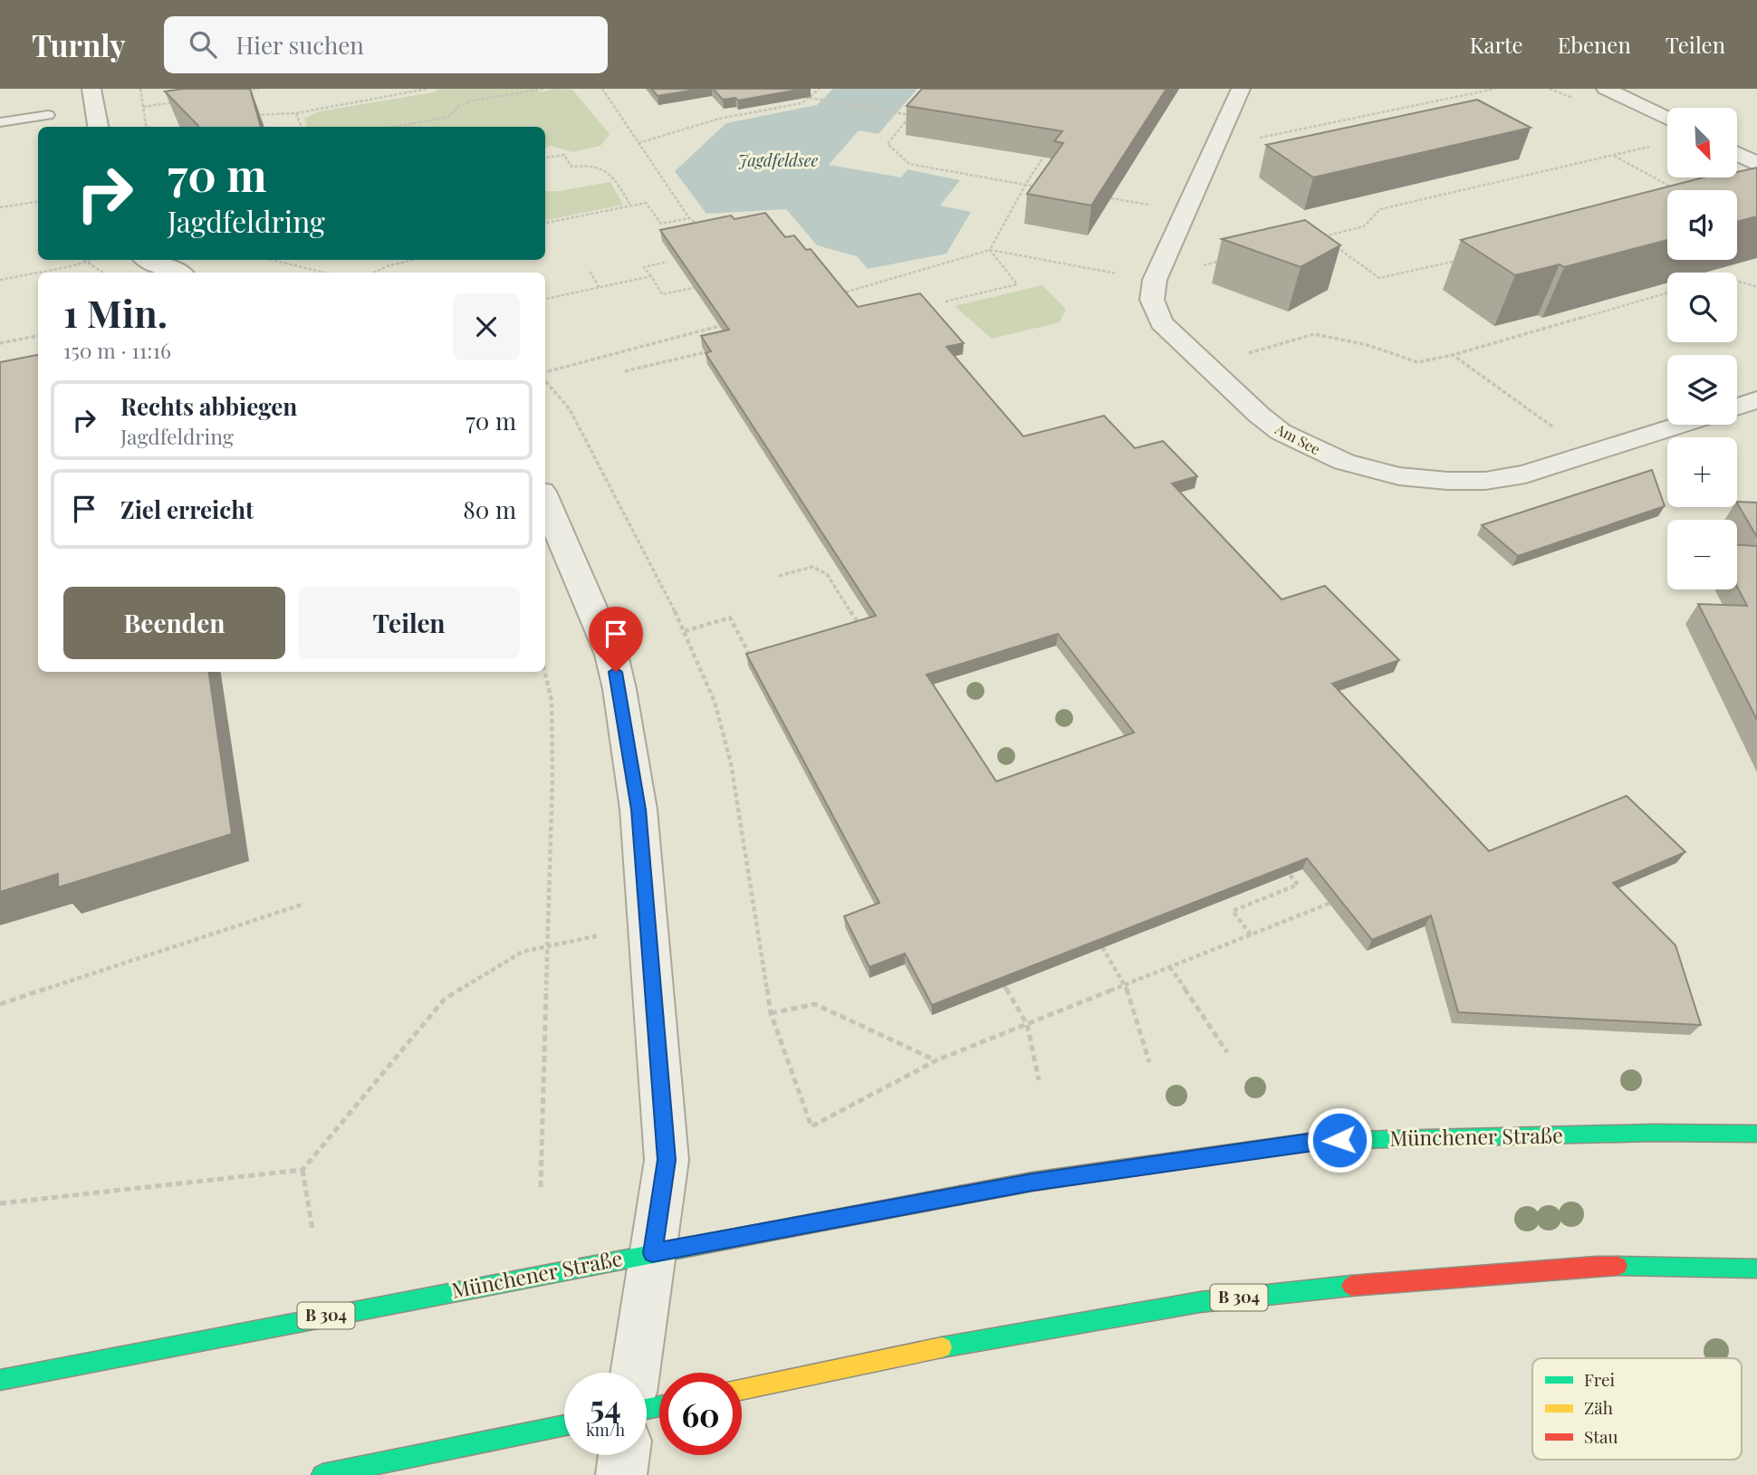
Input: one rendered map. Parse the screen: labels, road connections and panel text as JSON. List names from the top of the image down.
{
  "streets": {
    "main road": ["Münchener Straße", "B 304"],
    "street": ["Am See"]
  },
  "water": ["Jagdfeldsee"],
  "legend": ["Frei", "Zäh", "Stau"],
  "north": "bottom right",
  "page": {
    "header": "Turnly",
    "search": "Hier suchen",
    "nav": ["Karte", "Ebenen", "Teilen"],
    "map_buttons": ["+", "−"],
    "turn": ["70 m", "Jagdfeldring"],
    "heading": ["1 Min.", "150 m · 11:16"],
    "list": [
      {
        "name": "Rechts abbiegen",
        "note": "Jagdfeldring",
        "value": "70 m"
      },
      {
        "name": "Ziel erreicht",
        "value": "80 m"
      }
    ],
    "buttons": ["Beenden", "Teilen"],
    "speed": "54 km/h",
    "limit": "60"
  }
}
